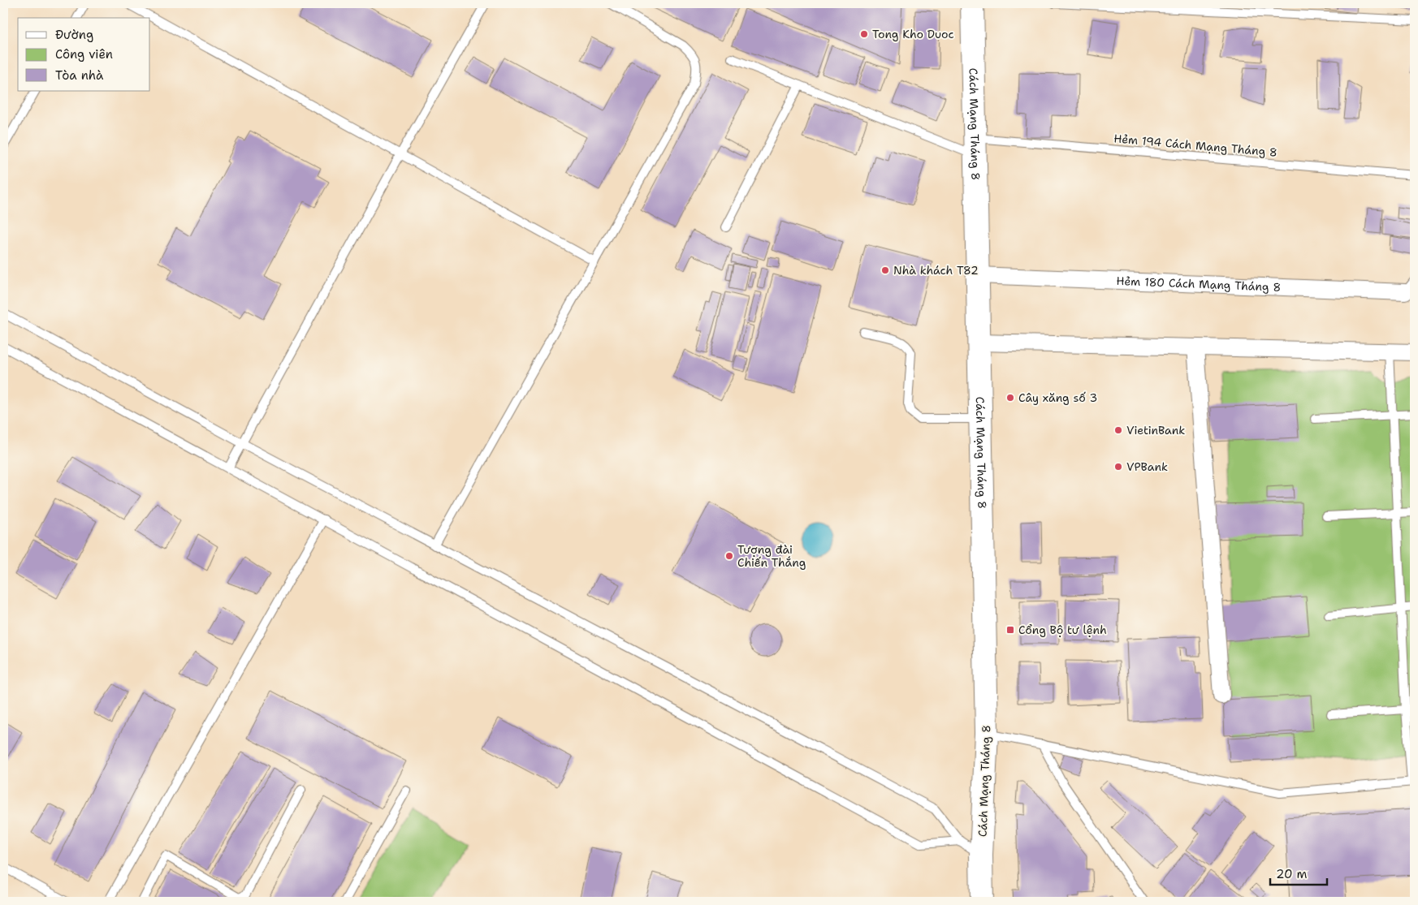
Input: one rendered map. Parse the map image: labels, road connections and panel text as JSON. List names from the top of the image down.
{
  "streets": {
    "highway": ["Cách Mạng Tháng 8"],
    "street": ["Hẻm 180 Cách Mạng Tháng 8"],
    "lane": ["Hẻm 194 Cách Mạng Tháng 8"]
  },
  "crossings": [
    ["Cách Mạng Tháng 8", "Hẻm 194 Cách Mạng Tháng 8"],
    ["Cách Mạng Tháng 8", "Hẻm 180 Cách Mạng Tháng 8"]
  ],
  "places": {
    "other": [
      "Tong Kho Duoc",
      "Nhà khách T82",
      "Cây xăng số 3",
      "VietinBank",
      "VPBank",
      "Tượng đài Chiến Thắng"
    ],
    "transit": ["Cổng Bộ tư lệnh"]
  },
  "legend": ["Đường", "Công viên", "Tòa nhà"],
  "scale_bar": "20 m"
}
